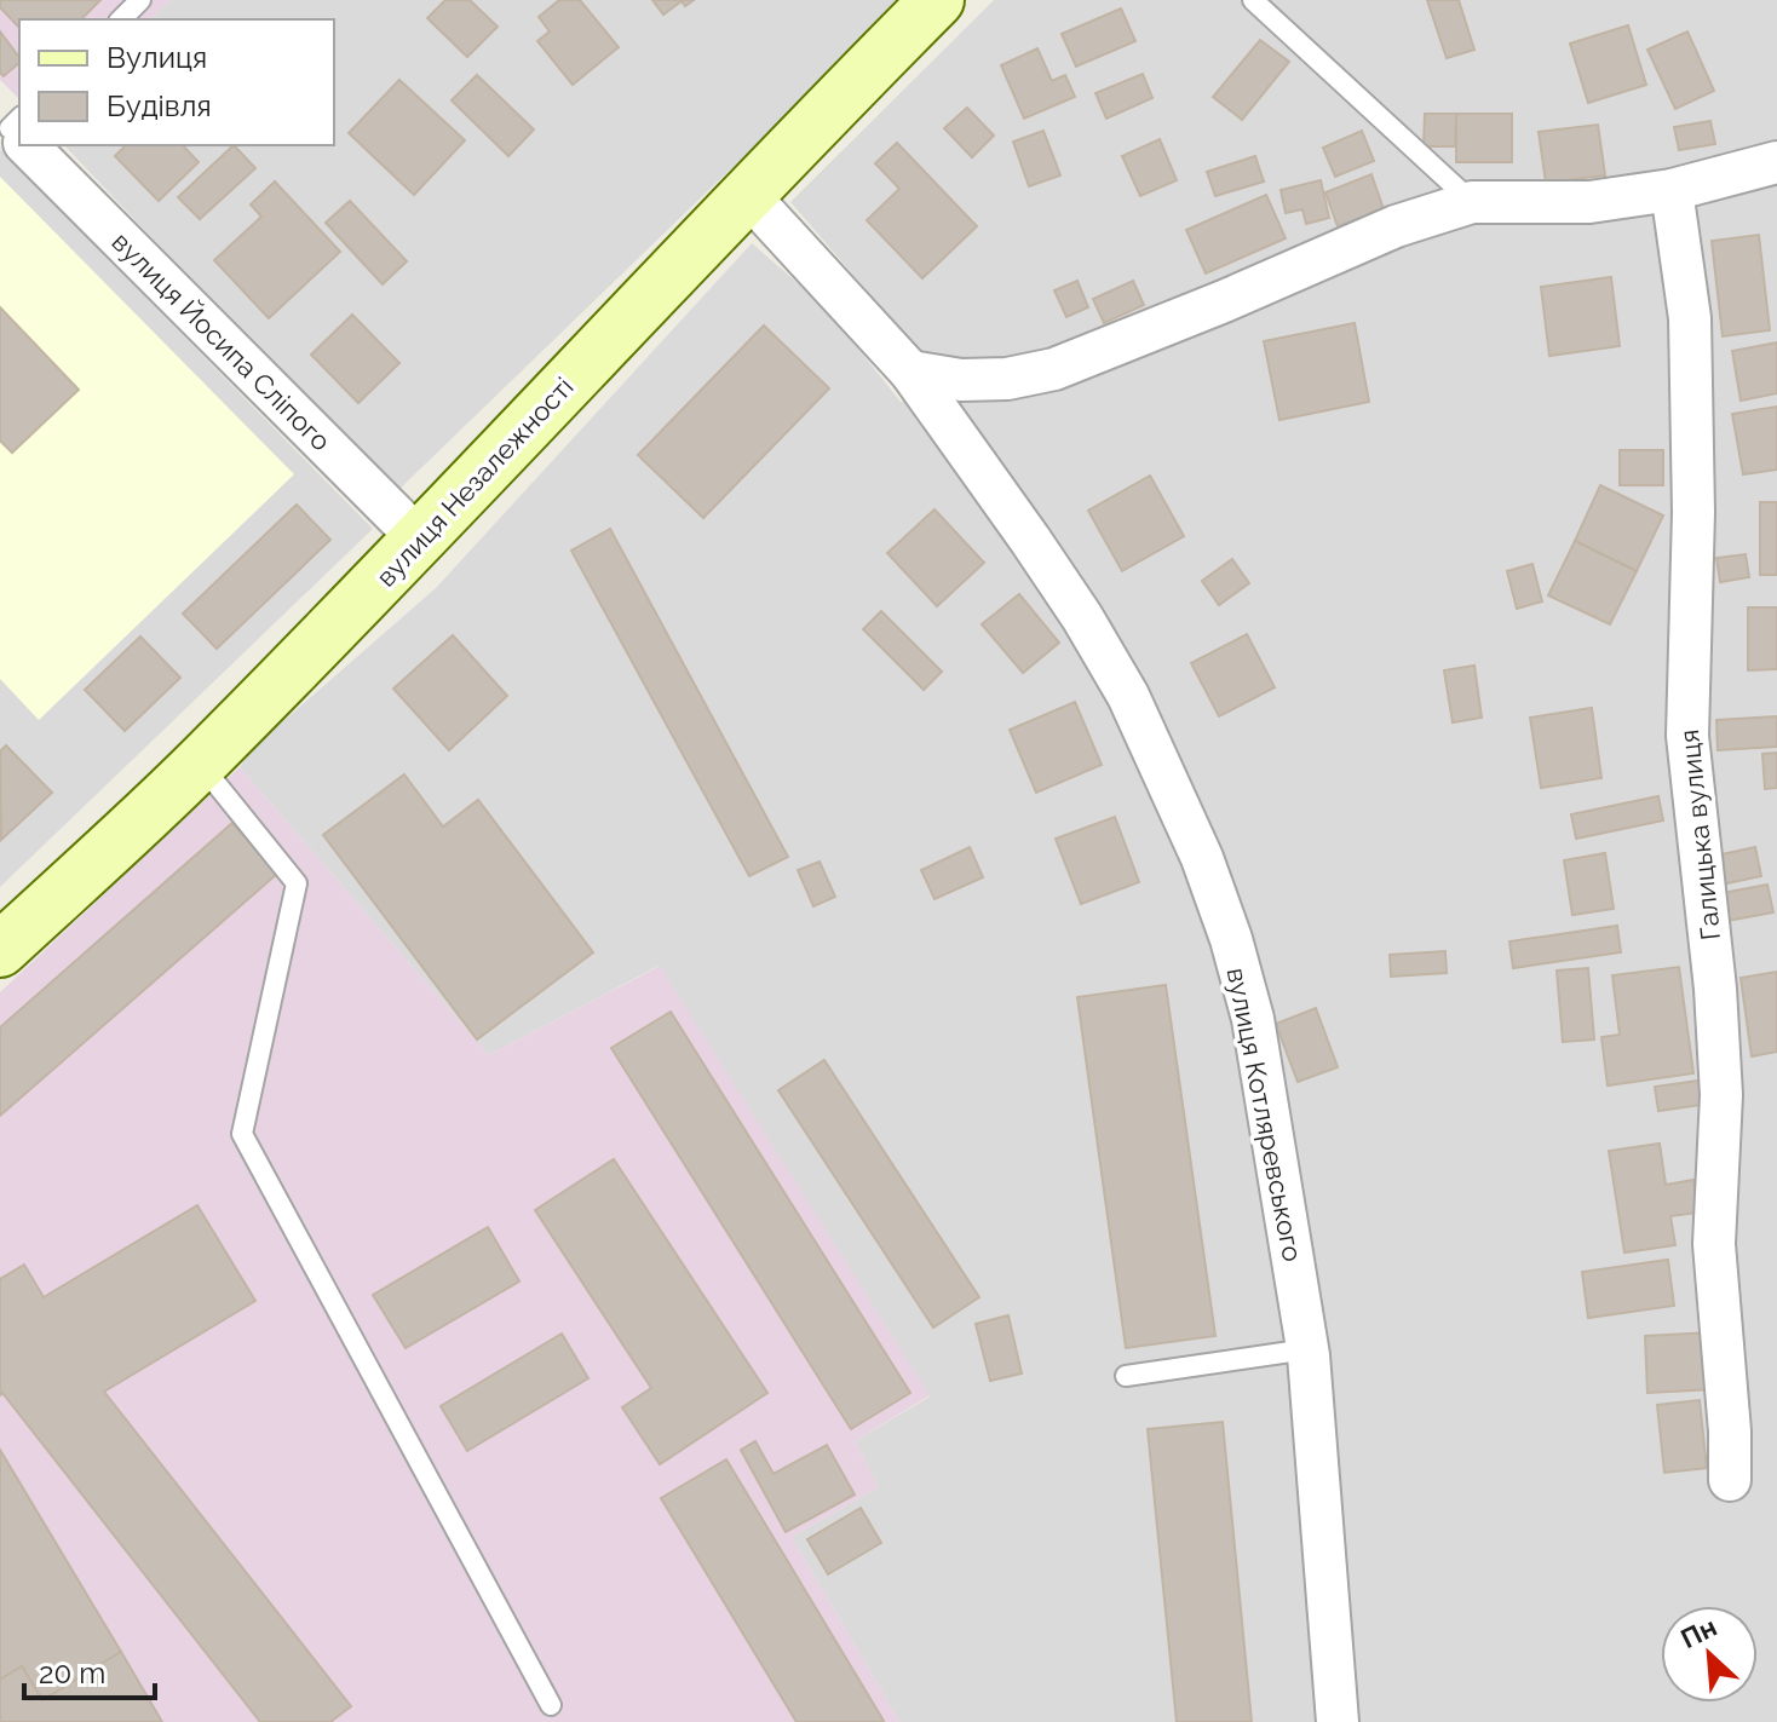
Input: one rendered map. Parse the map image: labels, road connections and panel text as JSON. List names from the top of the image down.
{
  "streets": {
    "main road": ["вулиця Незалежності"],
    "street": ["вулиця Йосипа Сліпого", "Галицька вулиця", "вулиця Котляревського"]
  },
  "crossings": [
    ["вулиця Йосипа Сліпого", "вулиця Незалежності"],
    ["вулиця Незалежності", "вулиця Котляревського"]
  ],
  "legend": ["Вулиця", "Будівля"],
  "scale_bar": "20 m",
  "north": "top left"
}
